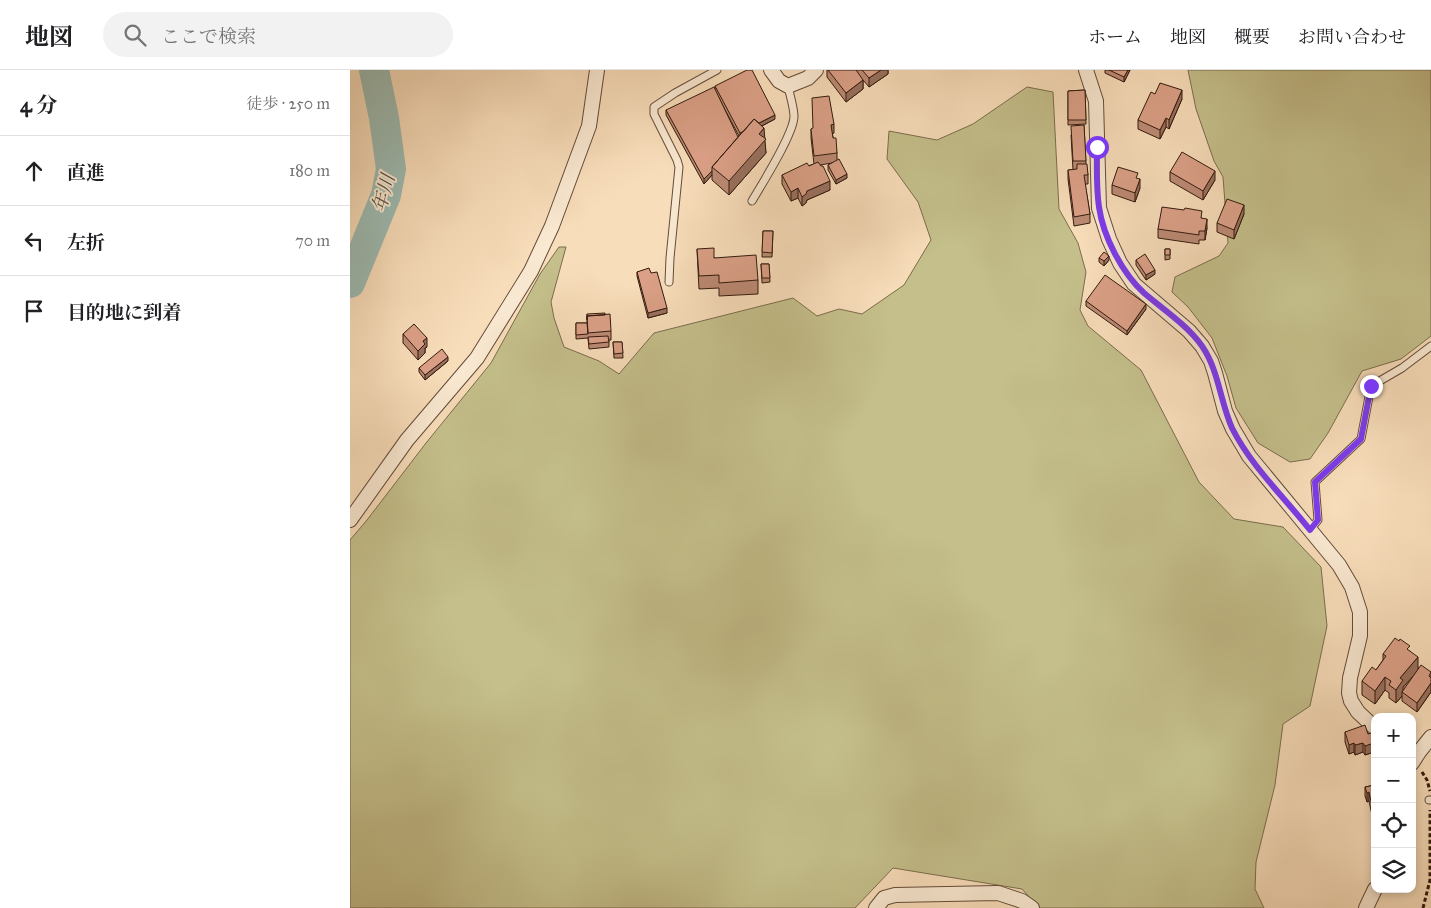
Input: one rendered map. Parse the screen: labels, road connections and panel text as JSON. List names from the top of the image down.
{
  "water": ["年川"],
  "page": {
    "header": "地図",
    "search": "ここで検索",
    "nav": [
      "ホーム",
      "地図",
      "概要",
      "お問い合わせ"
    ],
    "heading": ["4 分", "徒歩 · 250 m"],
    "list": [
      ["直進", "180 m"],
      ["左折", "70 m"],
      "目的地に到着"
    ],
    "map_buttons": ["+", "−"]
  }
}
